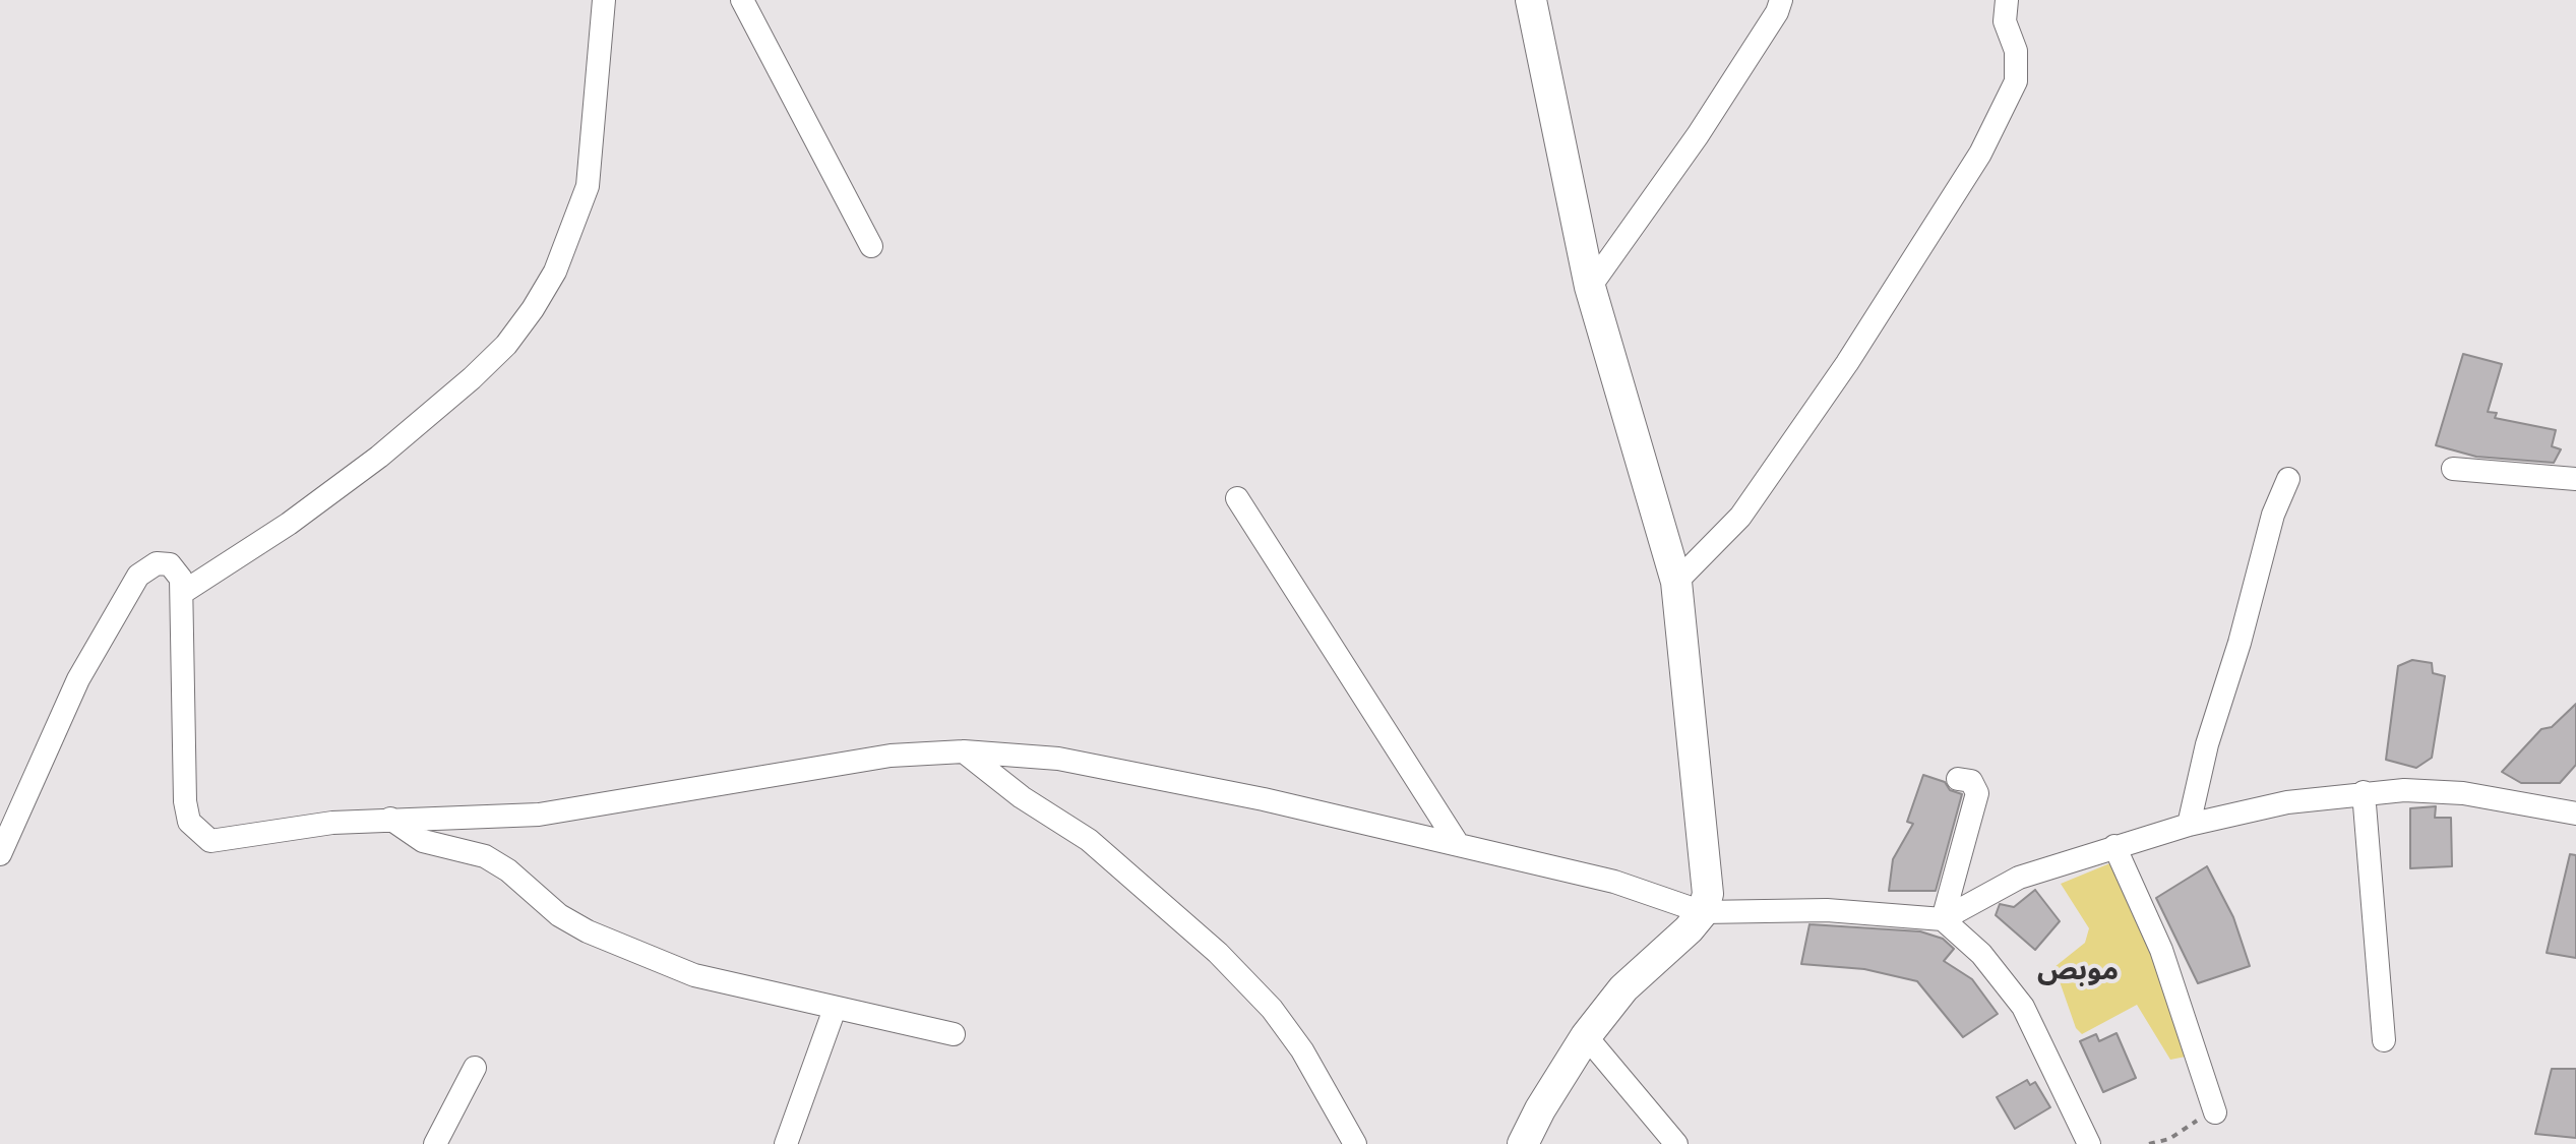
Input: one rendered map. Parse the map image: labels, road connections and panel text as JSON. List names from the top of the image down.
{
  "districts": ["موبص"]
}
